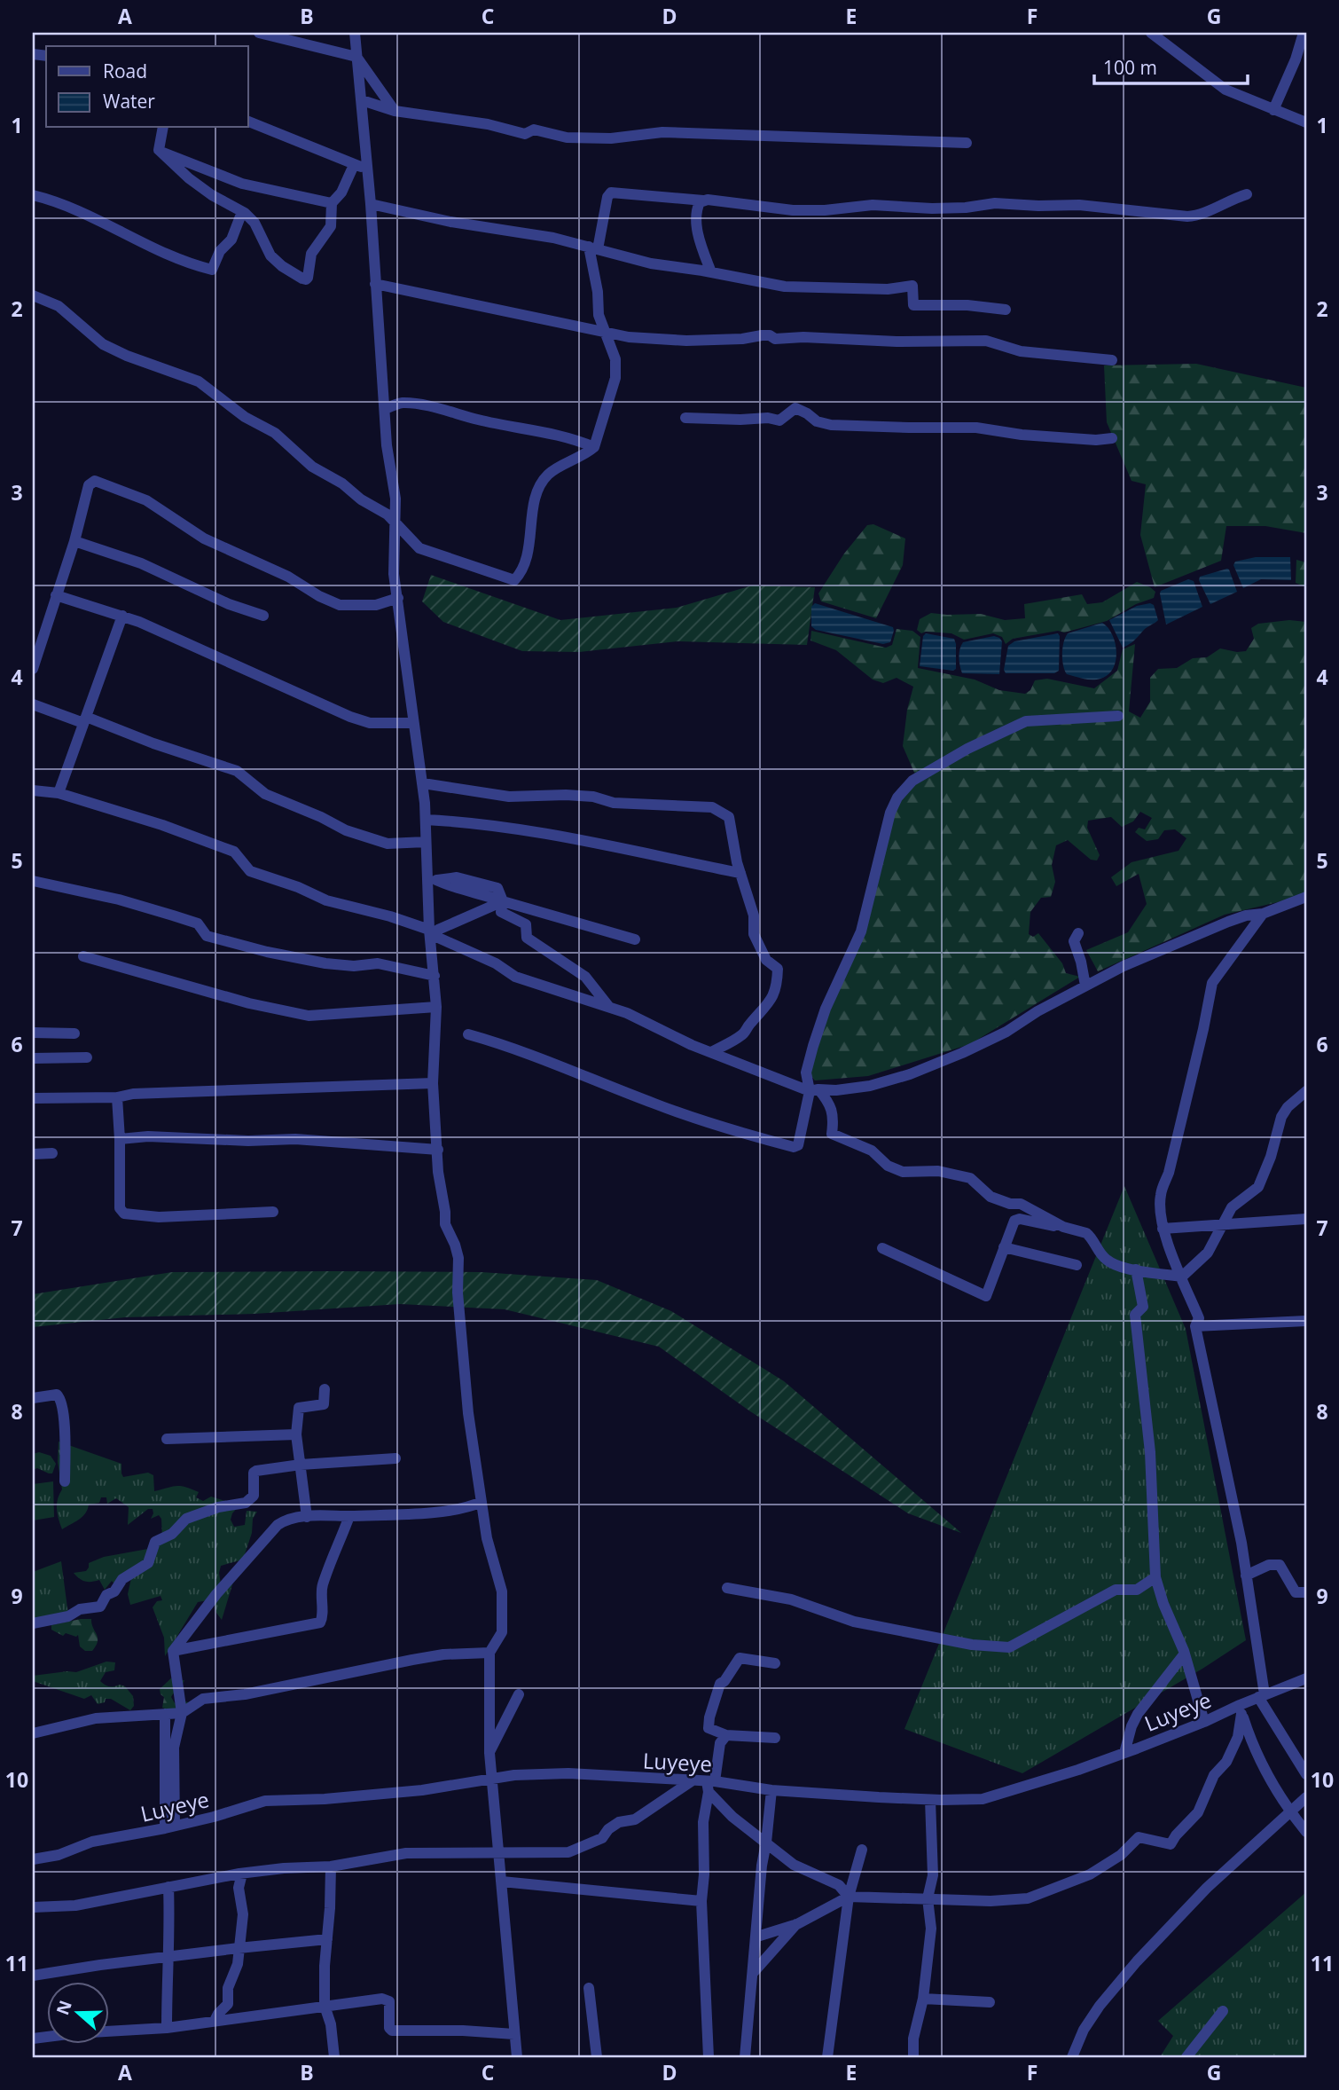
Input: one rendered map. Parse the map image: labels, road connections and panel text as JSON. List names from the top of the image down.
{
  "streets": {
    "street": ["Luyeye"]
  },
  "legend": ["Road", "Water"],
  "scale_bar": "100 m",
  "north": "left",
  "grid": {
    "columns": [
      "A",
      "B",
      "C",
      "D",
      "E",
      "F",
      "G"
    ],
    "rows": [
      "1",
      "2",
      "3",
      "4",
      "5",
      "6",
      "7",
      "8",
      "9",
      "10",
      "11"
    ]
  }
}
